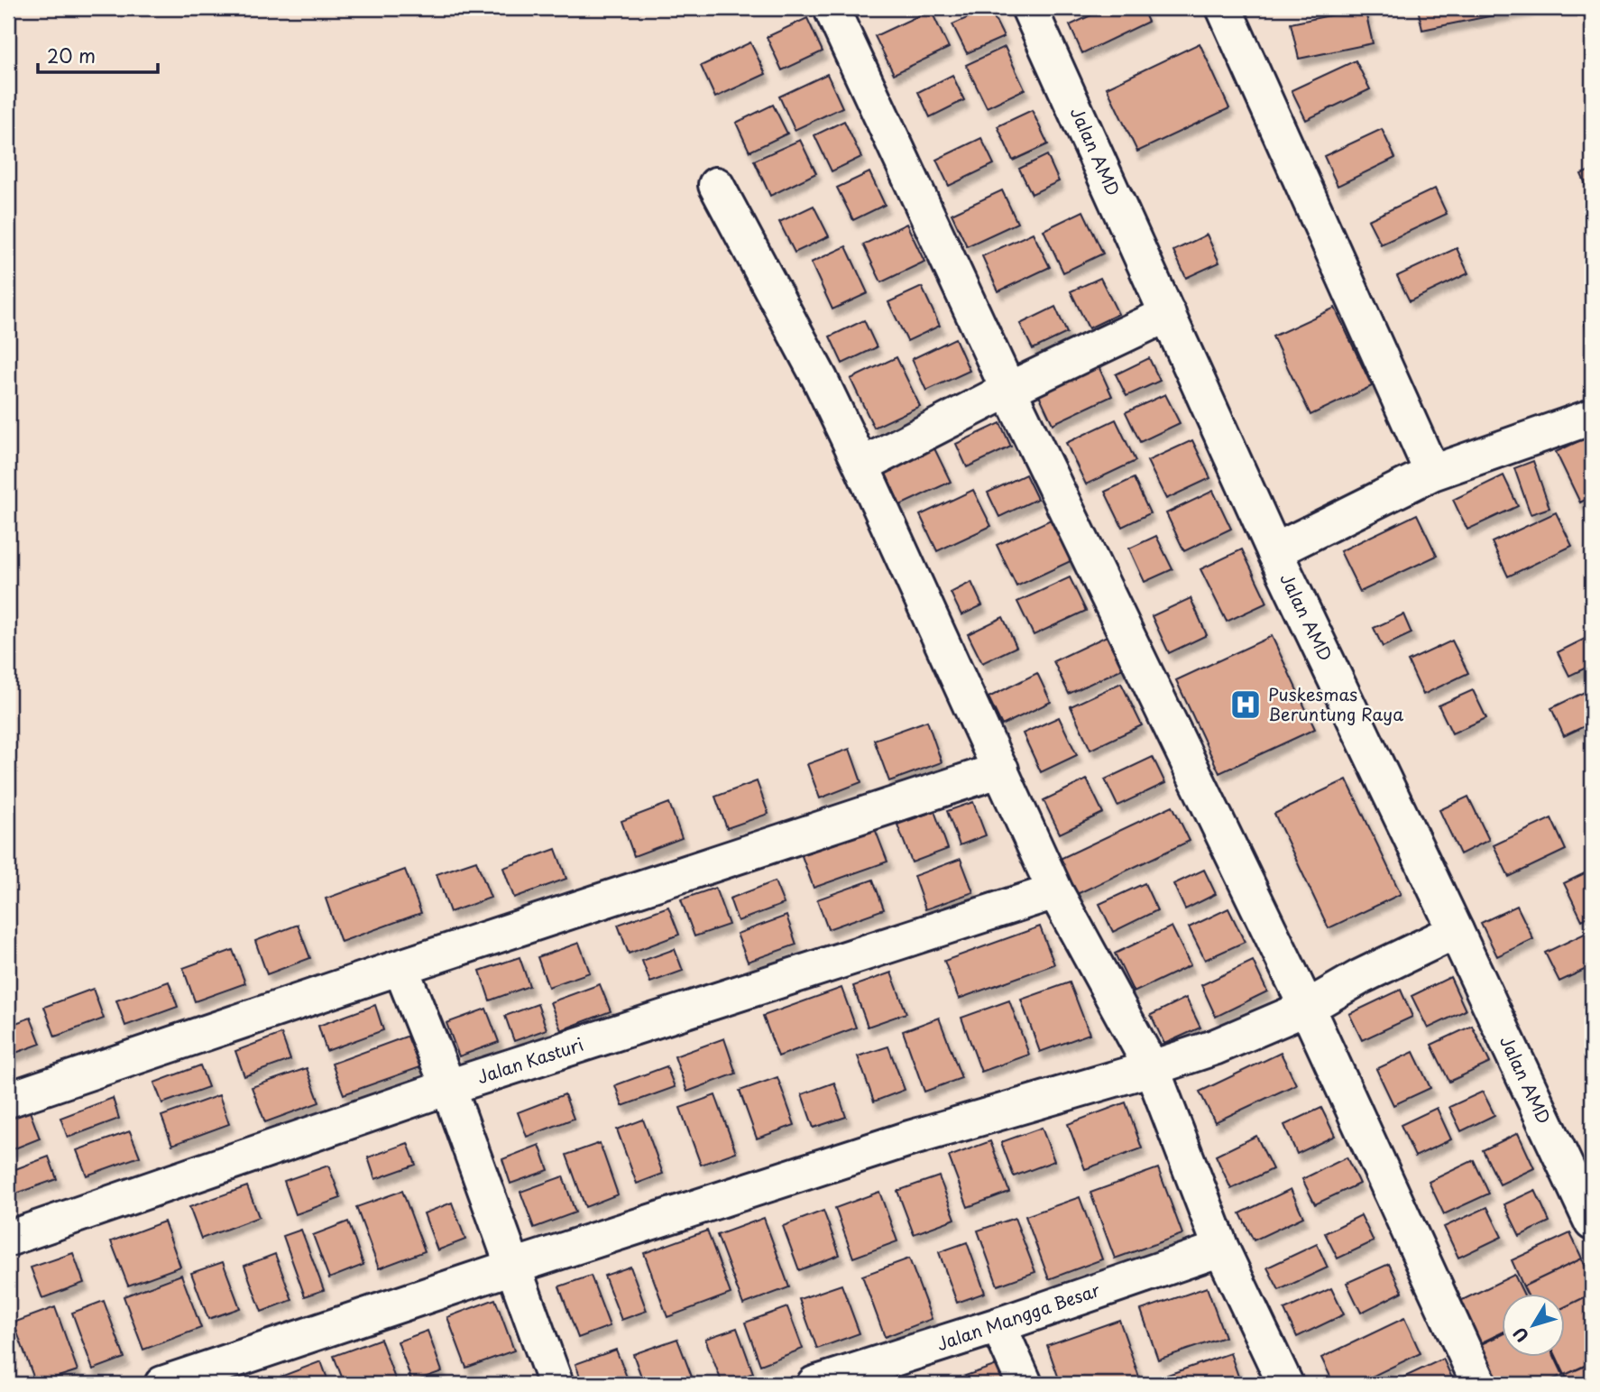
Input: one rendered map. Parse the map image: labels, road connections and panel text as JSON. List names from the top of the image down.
{
  "streets": {
    "street": ["Jalan AMD", "Jalan Kasturi", "Jalan Mangga Besar"]
  },
  "places": {
    "hospital": ["Puskesmas Beruntung Raya"]
  },
  "scale_bar": "20 m",
  "north": "bottom left"
}
